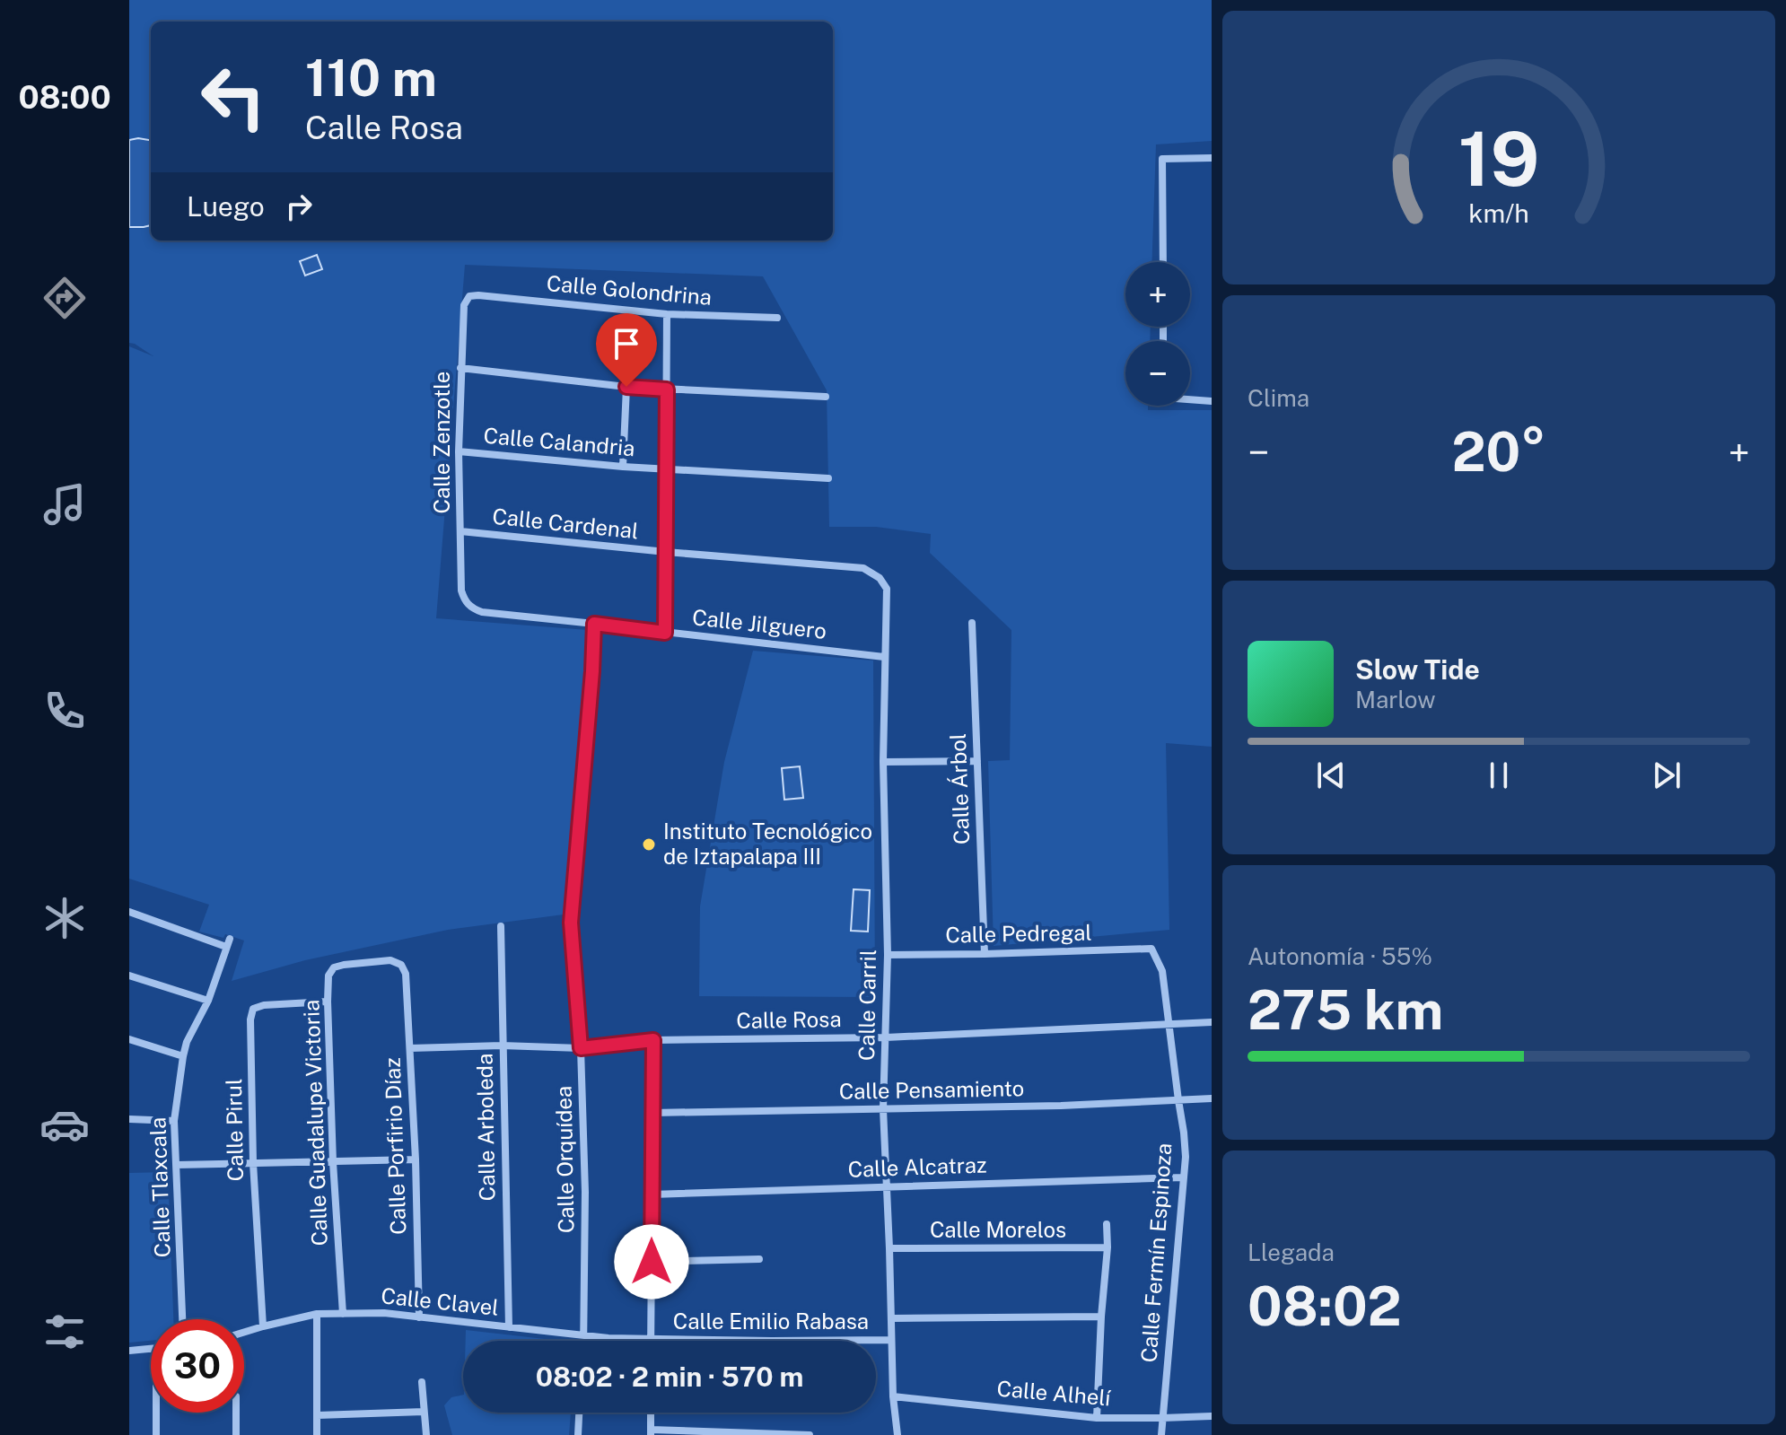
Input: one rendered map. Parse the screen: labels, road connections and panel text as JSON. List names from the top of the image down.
{
  "streets": {
    "street": [
      "Calle Golondrina",
      "Calle Zenzotle",
      "Calle Calandria",
      "Calle Cardenal",
      "Calle Jilguero",
      "Calle Árbol",
      "Calle Pedregal",
      "Calle Carril",
      "Calle Rosa",
      "Calle Pensamiento",
      "Calle Guadalupe Victoria",
      "Calle Arboleda",
      "Calle Pirul",
      "Calle Porfirio Díaz",
      "Calle Orquídea",
      "Calle Alcatraz",
      "Calle Tlaxcala",
      "Calle Morelos",
      "Calle Fermín Espinoza",
      "Calle Clavel",
      "Calle Emilio Rabasa",
      "Calle Alhelí"
    ]
  },
  "crossings": [
    ["Calle Golondrina", "Calle Zenzotle"],
    ["Calle Zenzotle", "Calle Calandria"],
    ["Calle Zenzotle", "Calle Cardenal"],
    ["Calle Zenzotle", "Calle Jilguero"],
    ["Calle Cardenal", "Calle Carril"],
    ["Calle Jilguero", "Calle Carril"],
    ["Calle Jilguero", "Calle Orquídea"],
    ["Calle Árbol", "Calle Pedregal"],
    ["Calle Pedregal", "Calle Carril"],
    ["Calle Pedregal", "Calle Fermín Espinoza"],
    ["Calle Carril", "Calle Rosa"],
    ["Calle Carril", "Calle Pensamiento"],
    ["Calle Carril", "Calle Alcatraz"],
    ["Calle Carril", "Calle Morelos"],
    ["Calle Carril", "Calle Emilio Rabasa"],
    ["Calle Carril", "Calle Alhelí"],
    ["Calle Rosa", "Calle Arboleda"],
    ["Calle Rosa", "Calle Porfirio Díaz"],
    ["Calle Rosa", "Calle Orquídea"],
    ["Calle Rosa", "Calle Fermín Espinoza"],
    ["Calle Pensamiento", "Calle Fermín Espinoza"],
    ["Calle Guadalupe Victoria", "Calle Pirul"],
    ["Calle Guadalupe Victoria", "Calle Porfirio Díaz"],
    ["Calle Guadalupe Victoria", "Calle Clavel"],
    ["Calle Arboleda", "Calle Clavel"],
    ["Calle Pirul", "Calle Clavel"],
    ["Calle Porfirio Díaz", "Calle Clavel"],
    ["Calle Orquídea", "Calle Clavel"],
    ["Calle Alcatraz", "Calle Fermín Espinoza"],
    ["Calle Fermín Espinoza", "Calle Alhelí"],
    ["Calle Clavel", "Calle Emilio Rabasa"]
  ],
  "places": ["Instituto Tecnológico de Iztapalapa III"],
  "page": {
    "tabs": "08:00",
    "turn": ["110 m", "Calle Rosa"],
    "then": "Luego",
    "map_buttons": ["+", "−"],
    "tile": [
      "Clima",
      ["Autonomía · 55%", "275 km"],
      ["Llegada", "08:02"]
    ],
    "heat": ["−", "20°", "+"],
    "song": ["Slow Tide", "Marlow"],
    "limit": "30",
    "trip": "08:02 · 2 min · 570 m",
    "gauge": ["19", "km/h"]
  }
}
